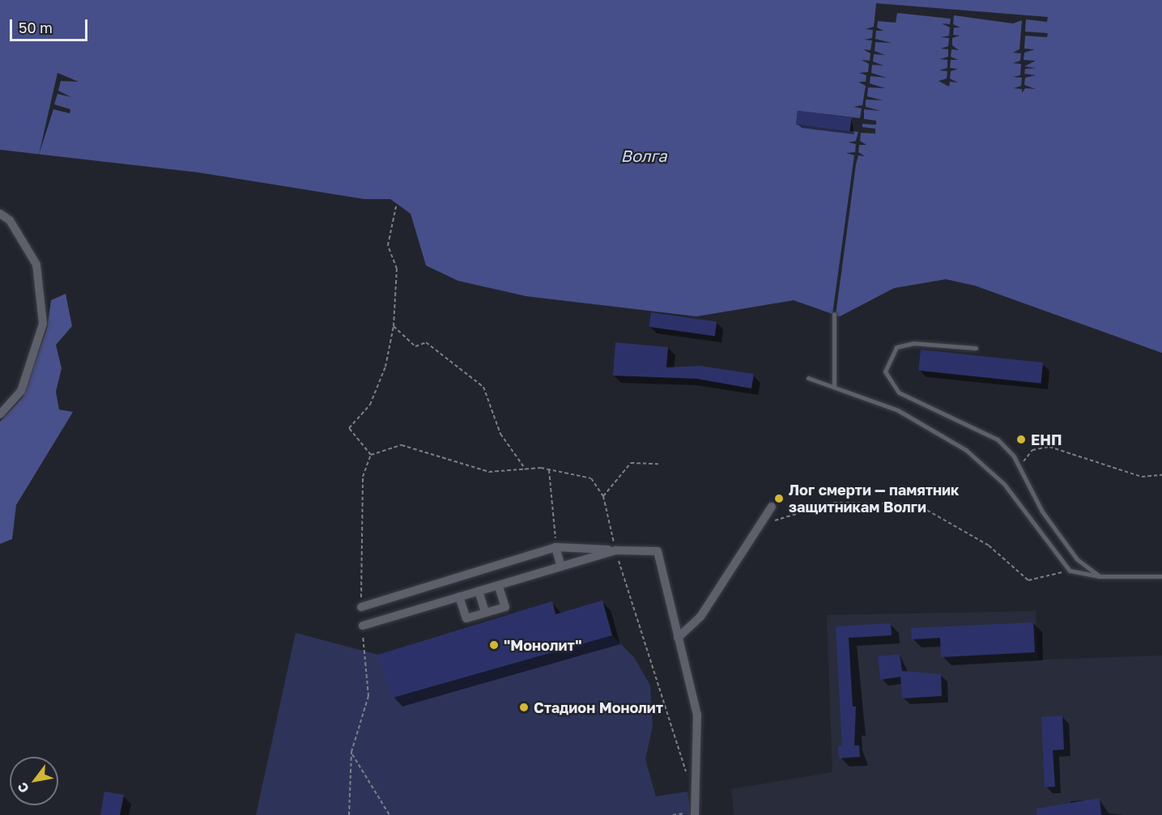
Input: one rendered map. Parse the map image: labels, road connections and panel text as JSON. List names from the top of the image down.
{
  "water": ["Волга"],
  "places": [
    "ЕНП",
    "Лог смерти — памятник защитникам Волги",
    "\"Монолит\"",
    "Стадион Монолит"
  ],
  "scale_bar": "50 m",
  "north": "bottom left"
}
